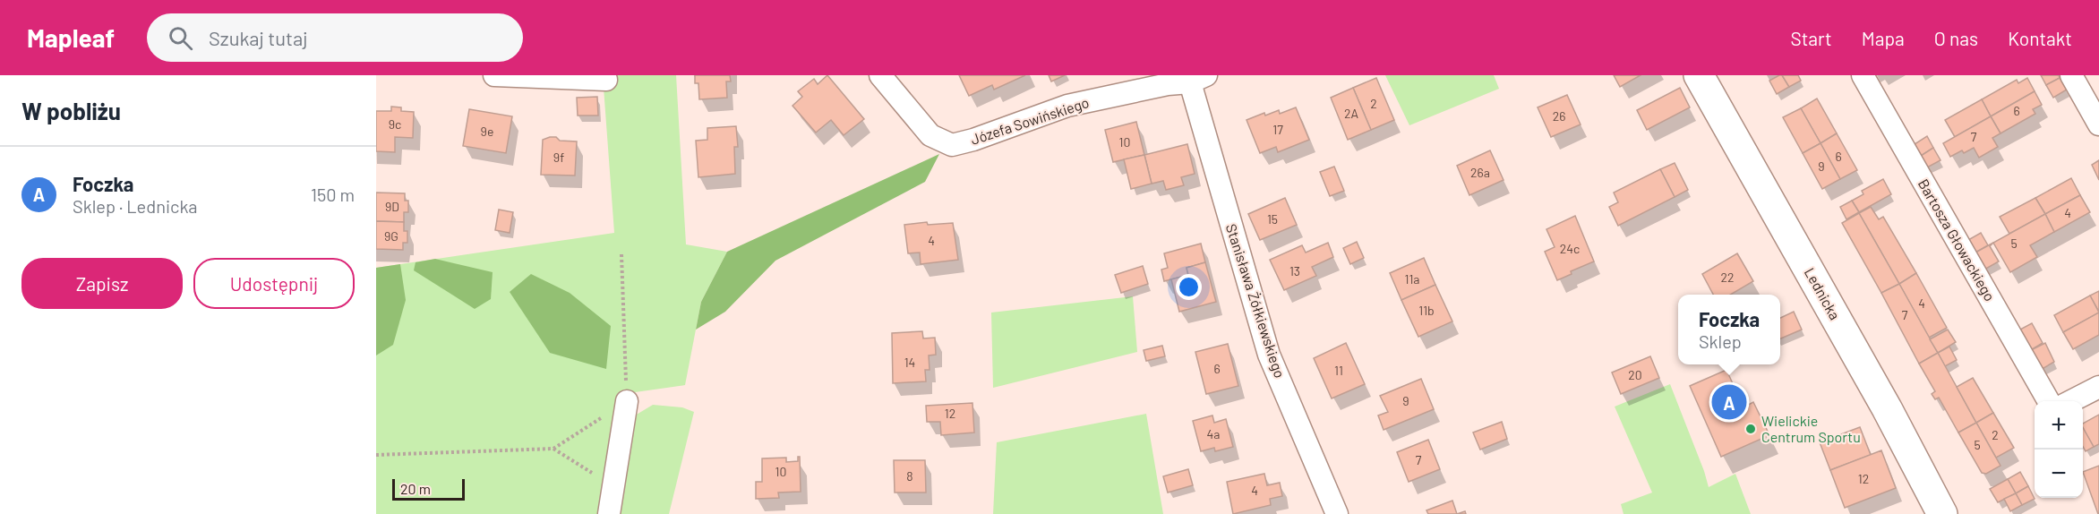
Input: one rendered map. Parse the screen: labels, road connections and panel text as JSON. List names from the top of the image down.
{
  "streets": {
    "main road": ["Lednicka"],
    "street": ["Józefa Sowińskiego", "Bartosza Głowackiego", "Stanisława Żółkiewskiego"]
  },
  "crossings": [
    ["Józefa Sowińskiego", "Stanisława Żółkiewskiego"]
  ],
  "places": ["Wielickie Centrum Sportu"],
  "house_numbers": [
    "2",
    "6",
    "2A",
    "26",
    "9c",
    "17",
    "9e",
    "7",
    "10",
    "6",
    "9f",
    "9",
    "26a",
    "9D",
    "4",
    "15",
    "9G",
    "4",
    "5",
    "24c",
    "13",
    "22",
    "11a",
    "4",
    "11b",
    "7",
    "14",
    "6",
    "11",
    "20",
    "9",
    "12",
    "4a",
    "2",
    "5",
    "7",
    "10",
    "8",
    "12",
    "4"
  ],
  "scale_bar": "20 m",
  "page": {
    "header": "Mapleaf",
    "search": "Szukaj tutaj",
    "nav": [
      "Start",
      "Mapa",
      "O nas",
      "Kontakt"
    ],
    "heading": "W pobliżu",
    "list": [
      {
        "mark": "A",
        "name": "Foczka",
        "note": "Sklep · Lednicka",
        "value": "150 m"
      }
    ],
    "buttons": ["Zapisz", "Udostępnij"],
    "popup": ["Foczka", "Sklep"],
    "pins": "A",
    "map_buttons": ["+", "−"],
    "scale": "20 m"
  }
}
